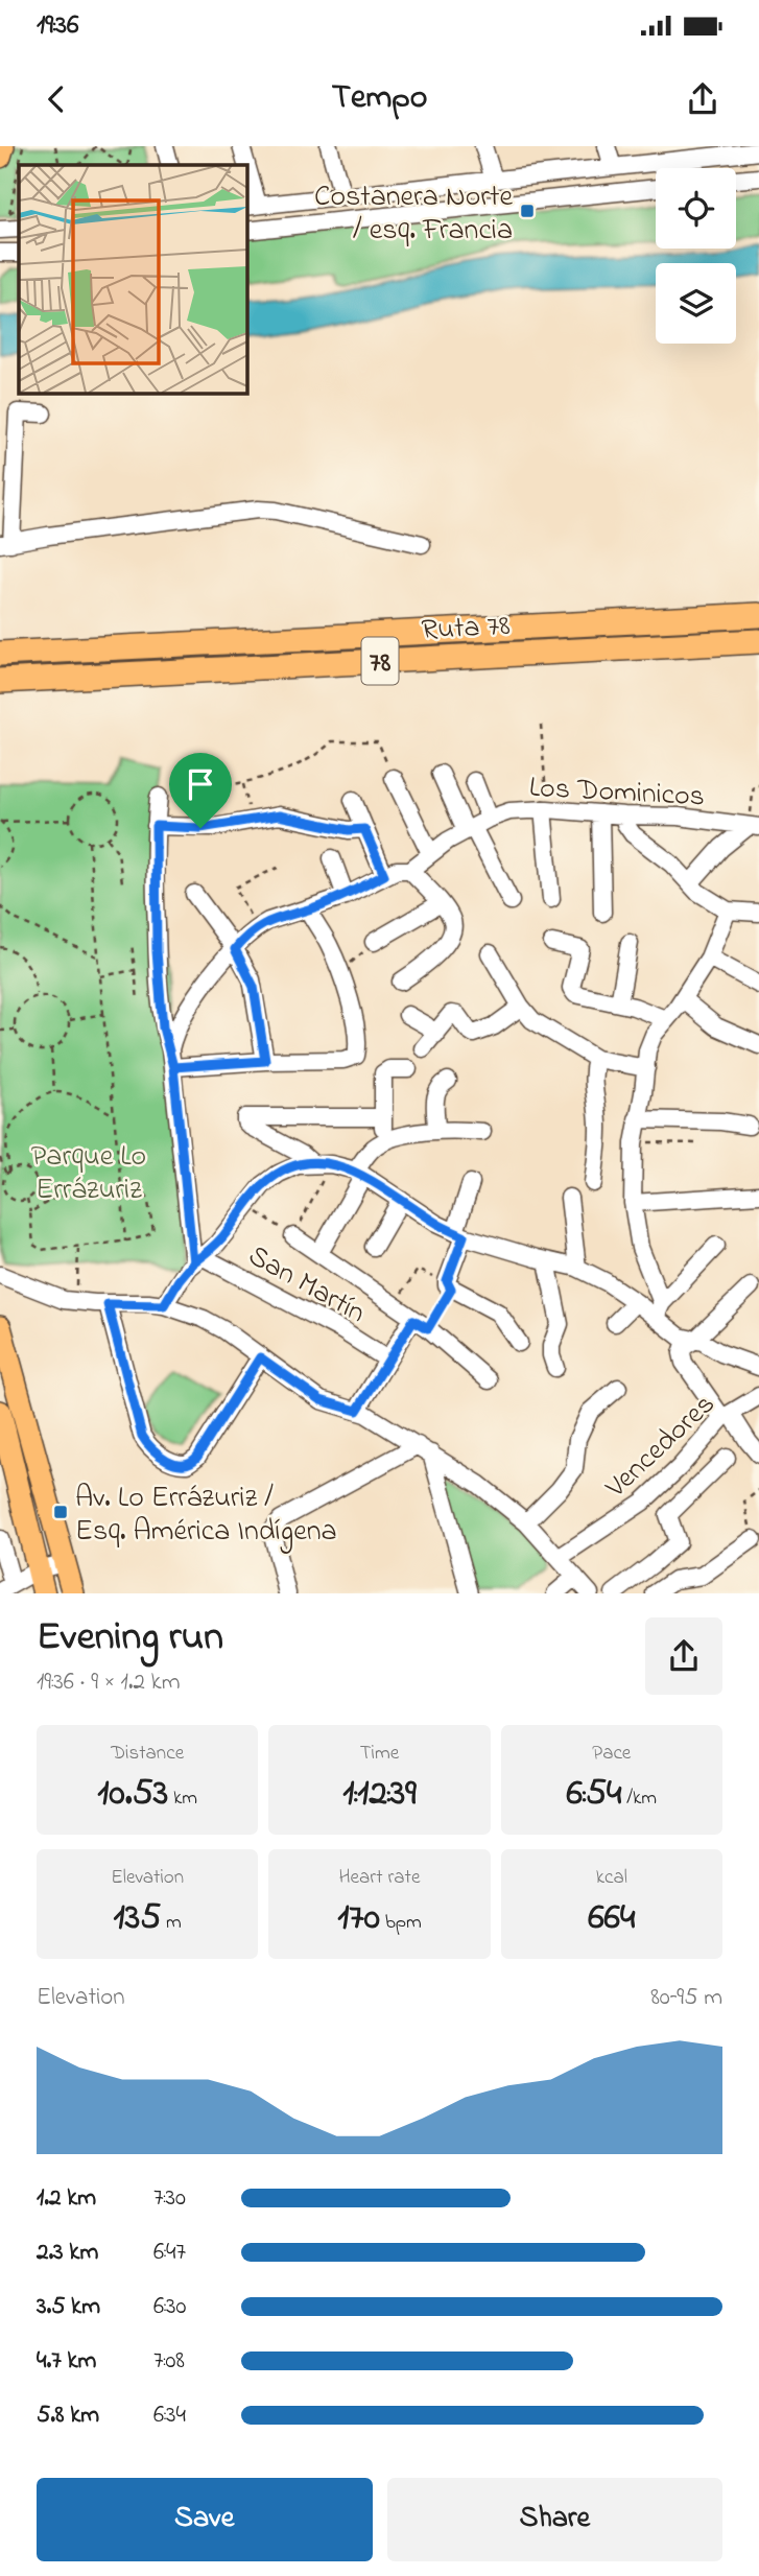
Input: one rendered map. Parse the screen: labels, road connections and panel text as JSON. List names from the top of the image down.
{
  "streets": {
    "highway": ["Ruta 78", "78"],
    "street": ["Los Dominicos", "San Martín", "Vencedores"]
  },
  "parks": ["Parque Lo Errázuriz"],
  "places": {
    "transit": ["Costanera Norte / esq. Francia", "Av. Lo Errázuriz / Esq. América Indígena"]
  },
  "page": {
    "status": "19:36",
    "header": "Tempo",
    "heading": ["Evening run", "19:36 · 9 × 1.2 km"],
    "stats": [
      ["Distance", "10.53 km"],
      ["Time", "1:12:39"],
      ["Pace", "6:54 /km"],
      ["Elevation", "135 m"],
      ["Heart rate", "170 bpm"],
      ["kcal", "664"]
    ],
    "chart": ["Elevation", "80–95 m"],
    "list": [
      {
        "name": "1.2 km",
        "note": "7:30"
      },
      {
        "name": "2.3 km",
        "note": "6:47"
      },
      {
        "name": "3.5 km",
        "note": "6:30"
      },
      {
        "name": "4.7 km",
        "note": "7:08"
      },
      {
        "name": "5.8 km",
        "note": "6:34"
      }
    ],
    "buttons": ["Save", "Share"]
  }
}
